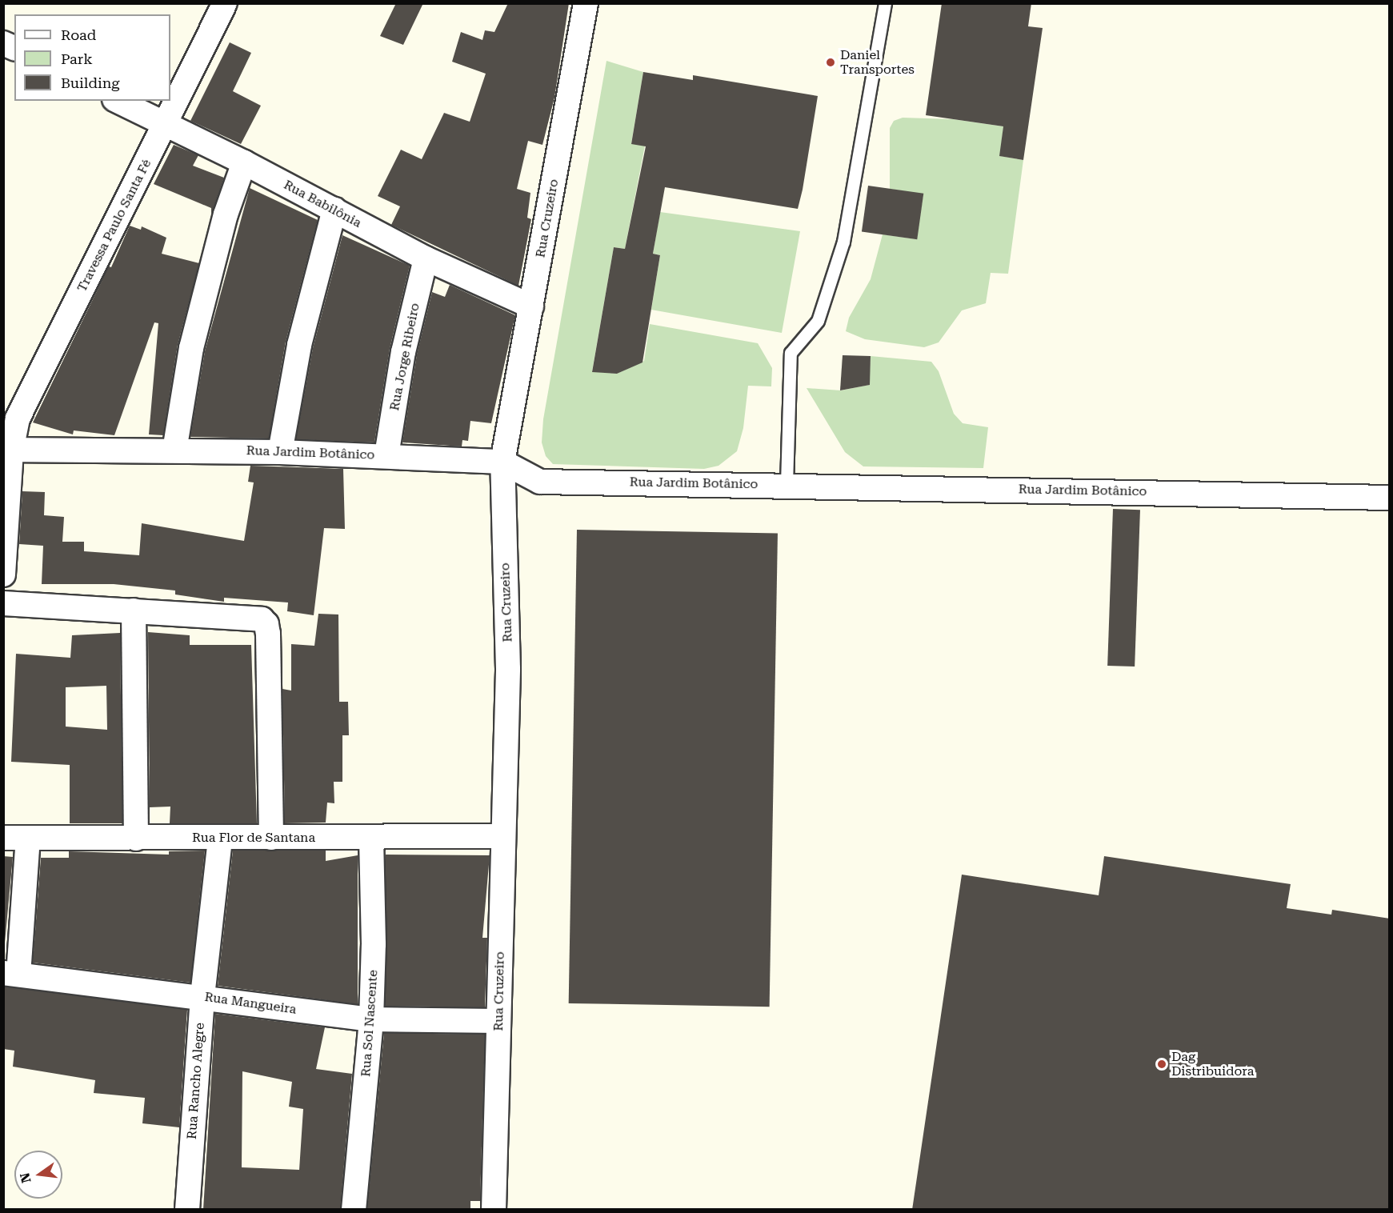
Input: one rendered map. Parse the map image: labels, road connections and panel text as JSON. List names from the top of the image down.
{
  "streets": {
    "street": [
      "Rua Babilônia",
      "Rua Cruzeiro",
      "Travessa Paulo Santa Fé",
      "Rua Jorge Ribeiro",
      "Rua Jardim Botânico",
      "Rua Flor de Santana",
      "Rua Mangueira",
      "Rua Sol Nascente",
      "Rua Rancho Alegre"
    ]
  },
  "crossings": [
    ["Rua Babilônia", "Rua Cruzeiro"],
    ["Rua Babilônia", "Travessa Paulo Santa Fé"],
    ["Rua Babilônia", "Rua Jorge Ribeiro"],
    ["Rua Cruzeiro", "Rua Jardim Botânico"],
    ["Rua Cruzeiro", "Rua Flor de Santana"],
    ["Rua Cruzeiro", "Rua Mangueira"],
    ["Travessa Paulo Santa Fé", "Rua Jardim Botânico"],
    ["Rua Jorge Ribeiro", "Rua Jardim Botânico"],
    ["Rua Flor de Santana", "Rua Sol Nascente"],
    ["Rua Flor de Santana", "Rua Rancho Alegre"],
    ["Rua Mangueira", "Rua Sol Nascente"],
    ["Rua Mangueira", "Rua Rancho Alegre"]
  ],
  "places": ["Daniel Transportes", "Dag Distribuidora"],
  "legend": ["Road", "Park", "Building"],
  "north": "left"
}
